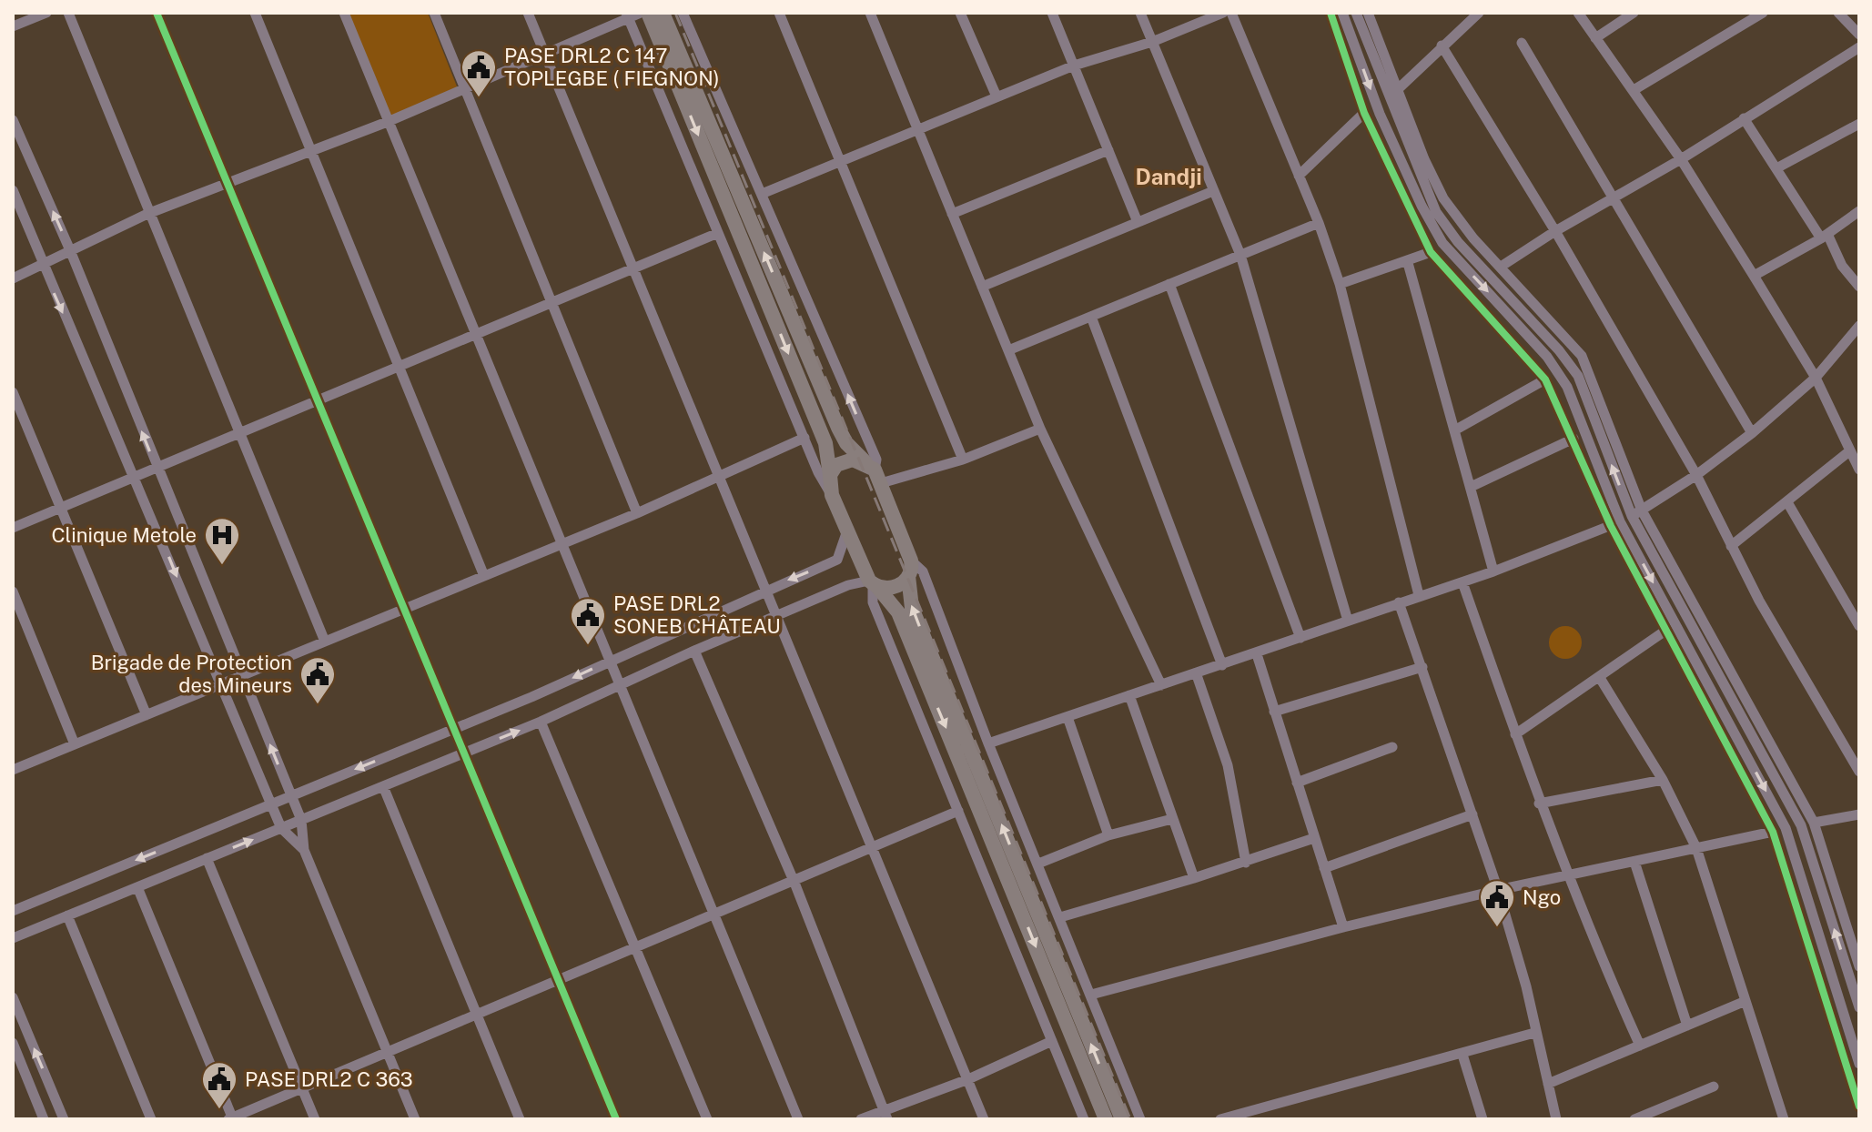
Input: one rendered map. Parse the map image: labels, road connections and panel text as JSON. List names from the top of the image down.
{
  "districts": ["Dandji"],
  "places": {
    "public building": [
      "PASE DRL2 C 147 TOPLEGBE ( FIEGNON)",
      "PASE DRL2 SONEB CHÂTEAU",
      "Brigade de Protection des Mineurs",
      "Ngo",
      "PASE DRL2 C 363"
    ],
    "hospital": ["Clinique Metole"]
  }
}
